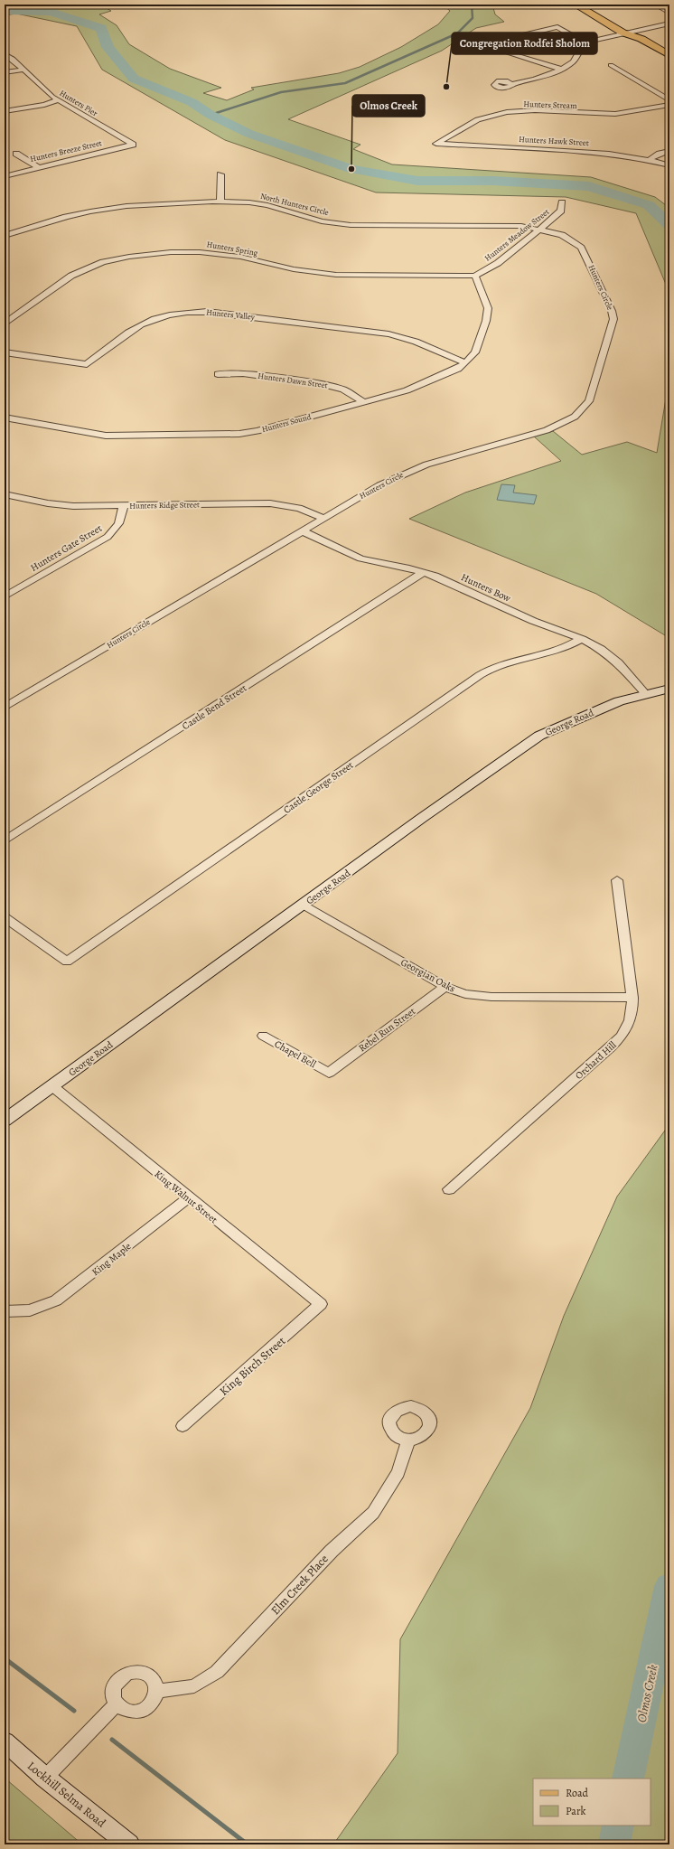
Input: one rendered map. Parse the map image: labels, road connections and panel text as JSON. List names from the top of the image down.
{
  "streets": {
    "street": [
      "Hunters Pier",
      "Hunters Stream",
      "Hunters Hawk Street",
      "Hunters Breeze Street",
      "North Hunters Circle",
      "Hunters Meadow Street",
      "Hunters Spring",
      "Hunters Circle",
      "Hunters Valley",
      "Hunters Dawn Street",
      "Hunters Sound",
      "Hunters Ridge Street",
      "Hunters Gate Street",
      "Hunters Bow",
      "Castle Bend Street",
      "George Road",
      "Castle George Street",
      "Georgian Oaks",
      "Rebel Run Street",
      "Chapel Bell",
      "Orchard Hill",
      "King Walnut Street",
      "King Maple",
      "King Birch Street",
      "Elm Creek Place",
      "Lockhill Selma Road"
    ]
  },
  "crossings": [
    ["Hunters Pier", "Hunters Breeze Street"],
    ["Hunters Stream", "Hunters Hawk Street"],
    ["North Hunters Circle", "Hunters Meadow Street"],
    ["North Hunters Circle", "Hunters Circle"],
    ["Hunters Meadow Street", "Hunters Spring"],
    ["Hunters Meadow Street", "Hunters Circle"],
    ["Hunters Meadow Street", "Hunters Sound"],
    ["Hunters Spring", "Hunters Sound"],
    ["Hunters Circle", "Hunters Ridge Street"],
    ["Hunters Circle", "Hunters Bow"],
    ["Hunters Valley", "Hunters Sound"],
    ["Hunters Dawn Street", "Hunters Sound"],
    ["Hunters Ridge Street", "Hunters Gate Street"],
    ["Hunters Bow", "Castle Bend Street"],
    ["Hunters Bow", "George Road"],
    ["Hunters Bow", "Castle George Street"],
    ["George Road", "Georgian Oaks"],
    ["George Road", "King Walnut Street"],
    ["Georgian Oaks", "Rebel Run Street"],
    ["Georgian Oaks", "Orchard Hill"],
    ["Rebel Run Street", "Chapel Bell"],
    ["King Walnut Street", "King Maple"],
    ["King Walnut Street", "King Birch Street"]
  ],
  "water": ["Olmos Creek"],
  "places": ["Congregation Rodfei Sholom", "Olmos Creek"],
  "legend": ["Road", "Park"]
}
